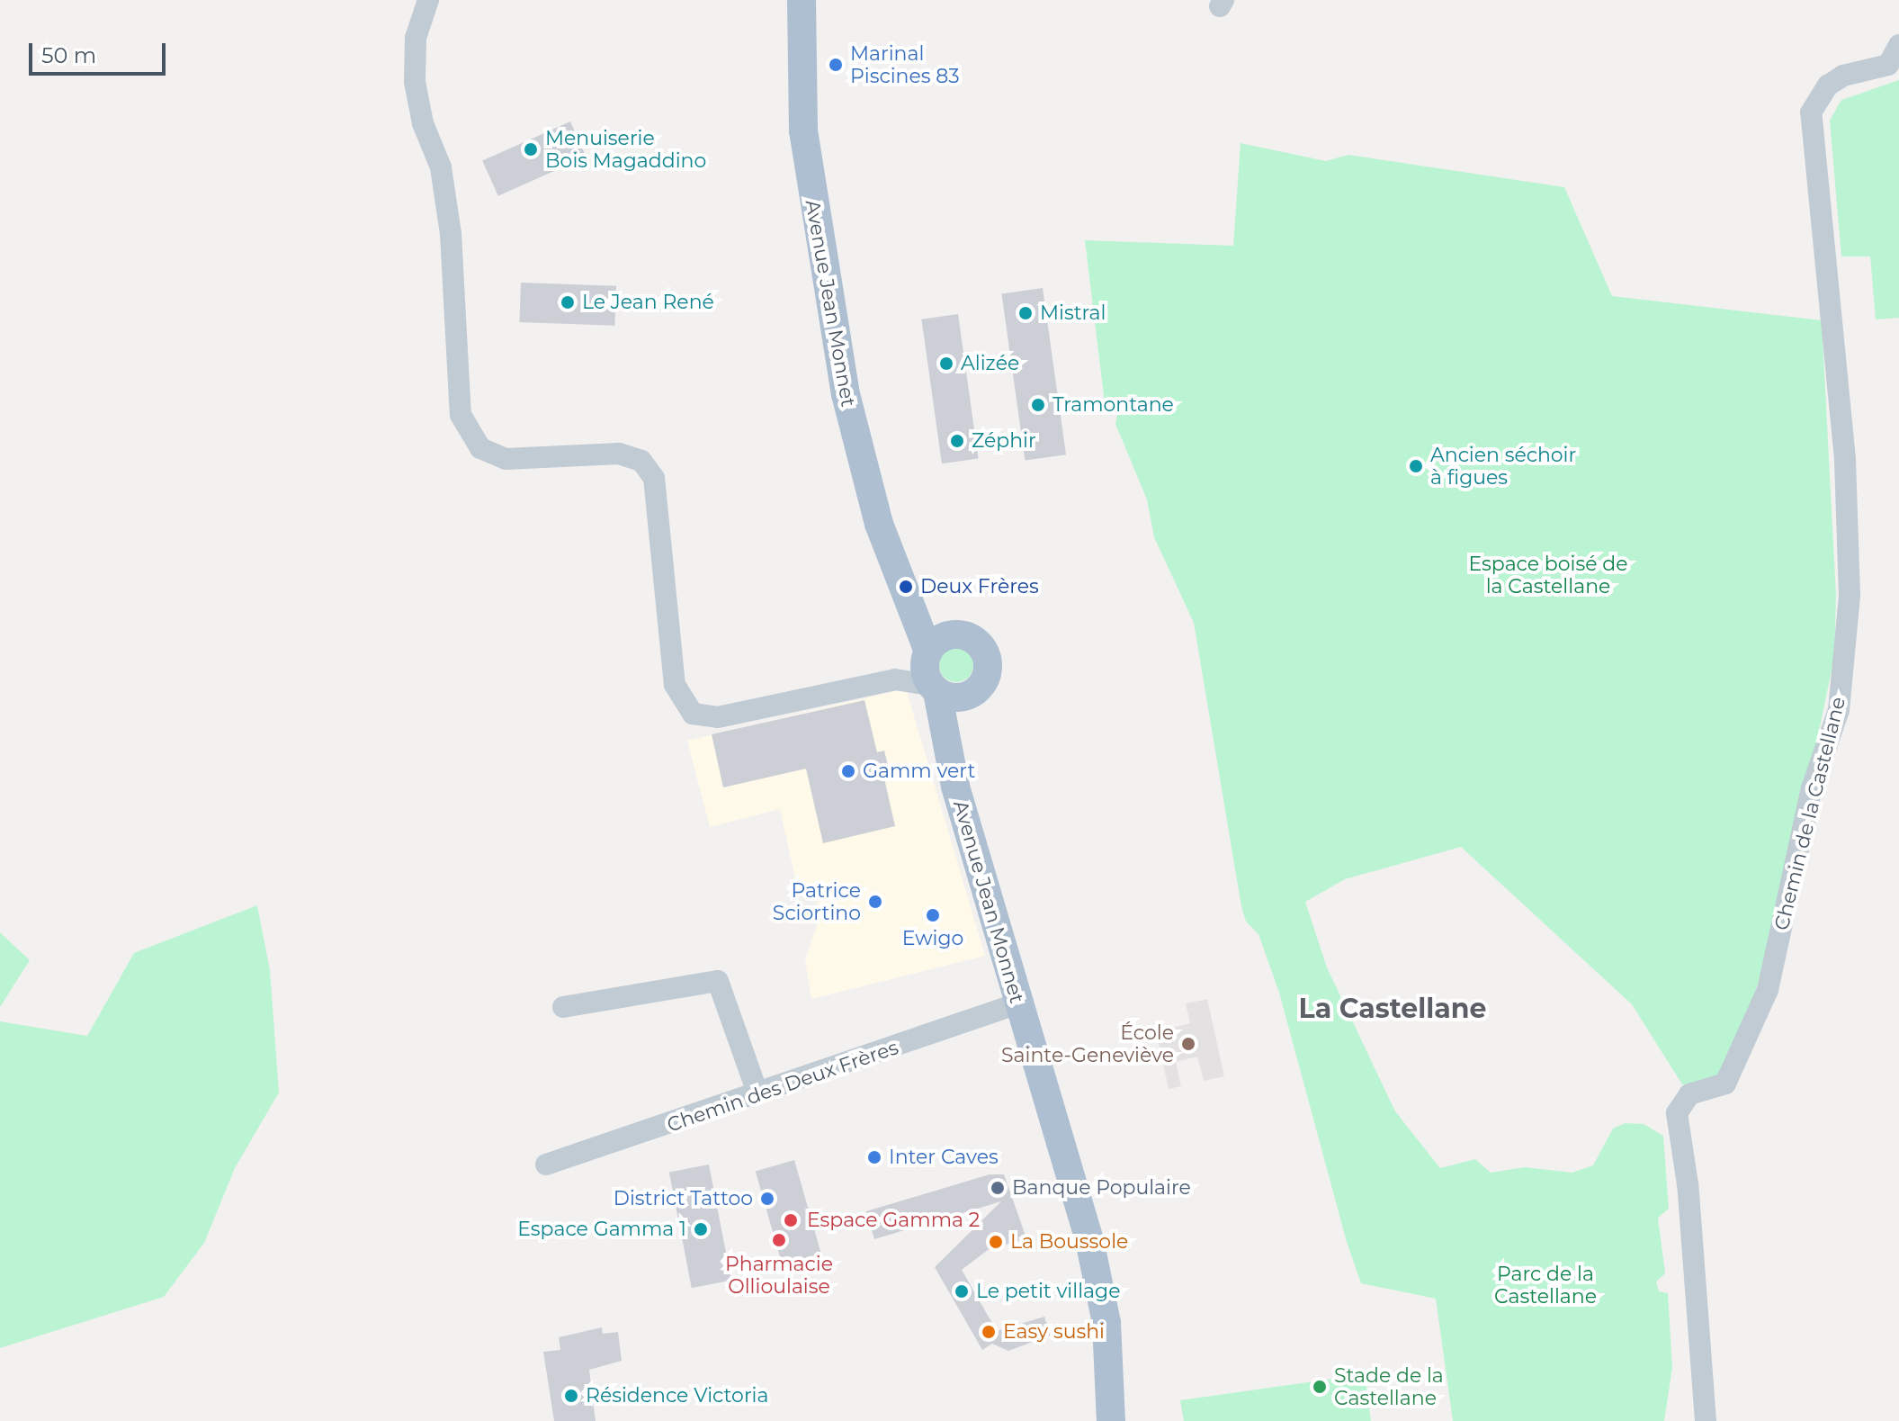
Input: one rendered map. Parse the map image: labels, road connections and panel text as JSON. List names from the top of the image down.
{
  "streets": {
    "main road": ["Avenue Jean Monnet"],
    "street": ["Chemin de la Castellane", "Chemin des Deux Frères"]
  },
  "crossings": [
    ["Avenue Jean Monnet", "Chemin des Deux Frères"]
  ],
  "districts": ["La Castellane"],
  "parks": ["Espace boisé de la Castellane", "Parc de la Castellane"],
  "places": [
    "Marinal Piscines 83",
    "Menuiserie Bois Magaddino",
    "Le Jean René",
    "Mistral",
    "Alizée",
    "Tramontane",
    "Zéphir",
    "Ancien séchoir à figues",
    "Deux Frères",
    "Gamm vert",
    "Patrice Sciortino",
    "Ewigo",
    "École Sainte-Geneviève",
    "Inter Caves",
    "Banque Populaire",
    "District Tattoo",
    "Espace Gamma 2",
    "Espace Gamma 1",
    "Pharmacie Ollioulaise",
    "La Boussole",
    "Le petit village",
    "Easy sushi",
    "Stade de la Castellane",
    "Résidence Victoria"
  ],
  "scale_bar": "50 m"
}
